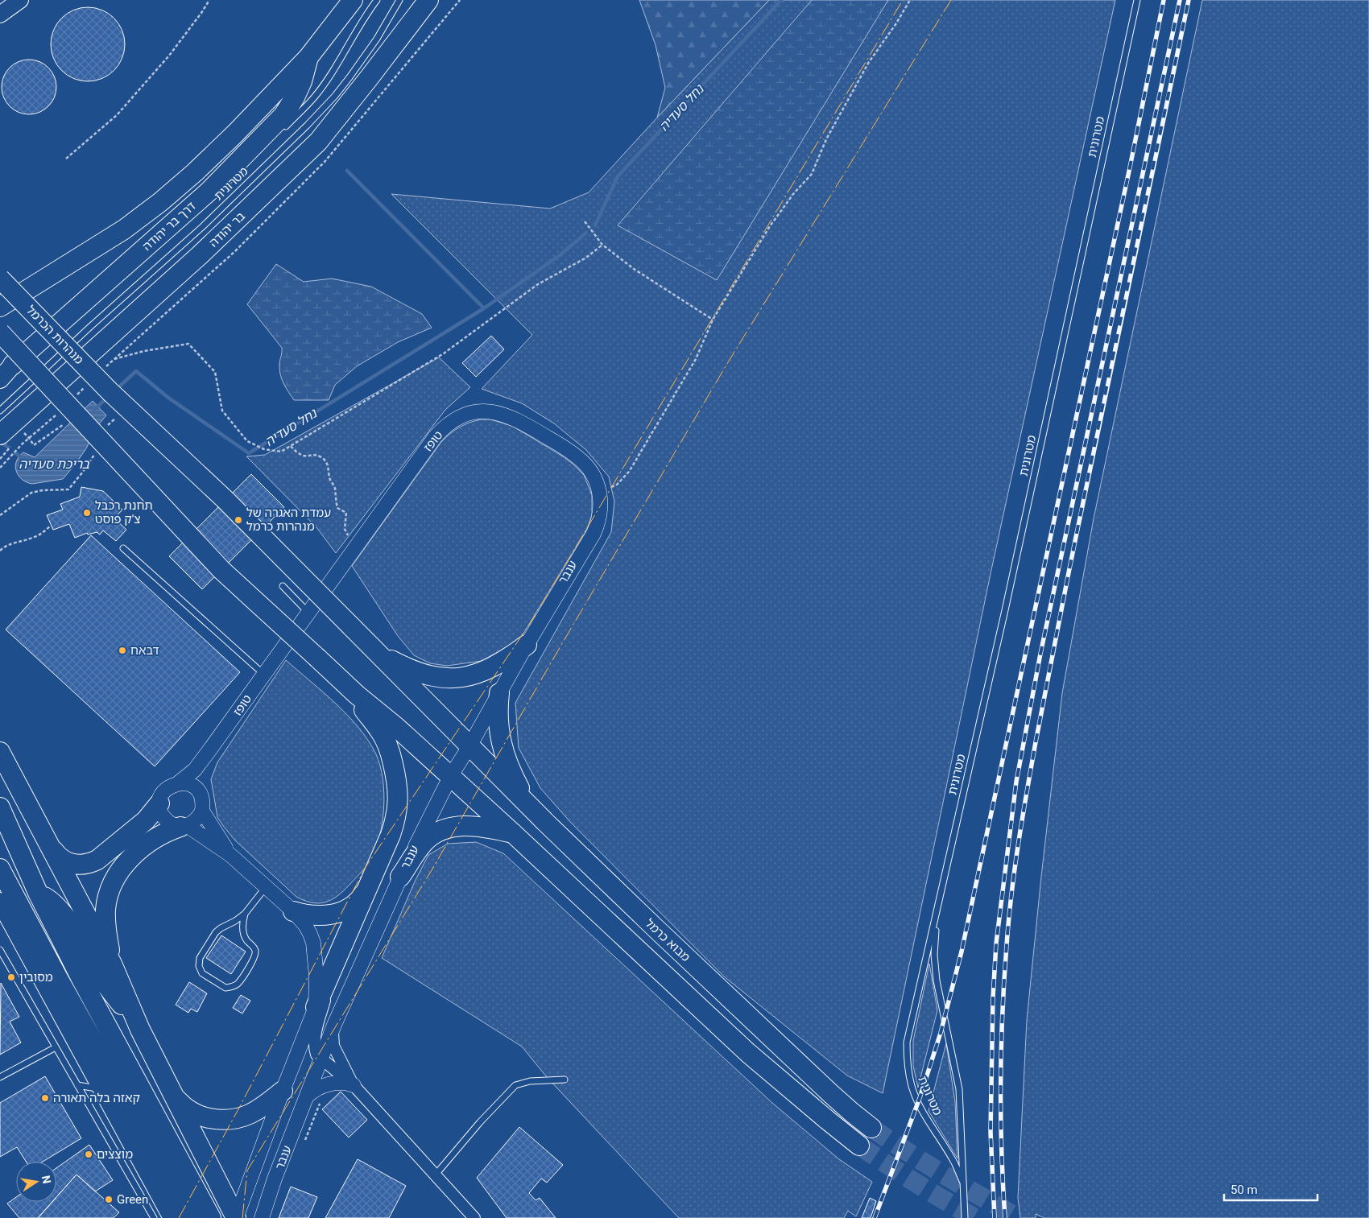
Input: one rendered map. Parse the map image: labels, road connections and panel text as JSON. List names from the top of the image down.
{
  "streets": {
    "highway": [
      "דרך בר יהודה",
      "בר יהודה",
      "מנהרות הכרמל",
      "מבוא כרמל"
    ],
    "street": ["טופז", "ענבר"],
    "lane": ["מטרונית"]
  },
  "crossings": [
    ["מטרונית", "דרך בר יהודה"],
    ["מנהרות הכרמל", "מבוא כרמל"],
    ["טופז", "ענבר"],
    ["ענבר", "מבוא כרמל"]
  ],
  "water": ["נחל סעדיה", "בריכת סעדיה"],
  "places": [
    "תחנת רכבל צ'ק פוסט",
    "עמדת האגרה של מנהרות כרמל",
    "דבאח",
    "מסובין",
    "קאזה בלה תאורה",
    "מוצצים",
    "Green"
  ],
  "scale_bar": "50 m",
  "north": "right"
}
